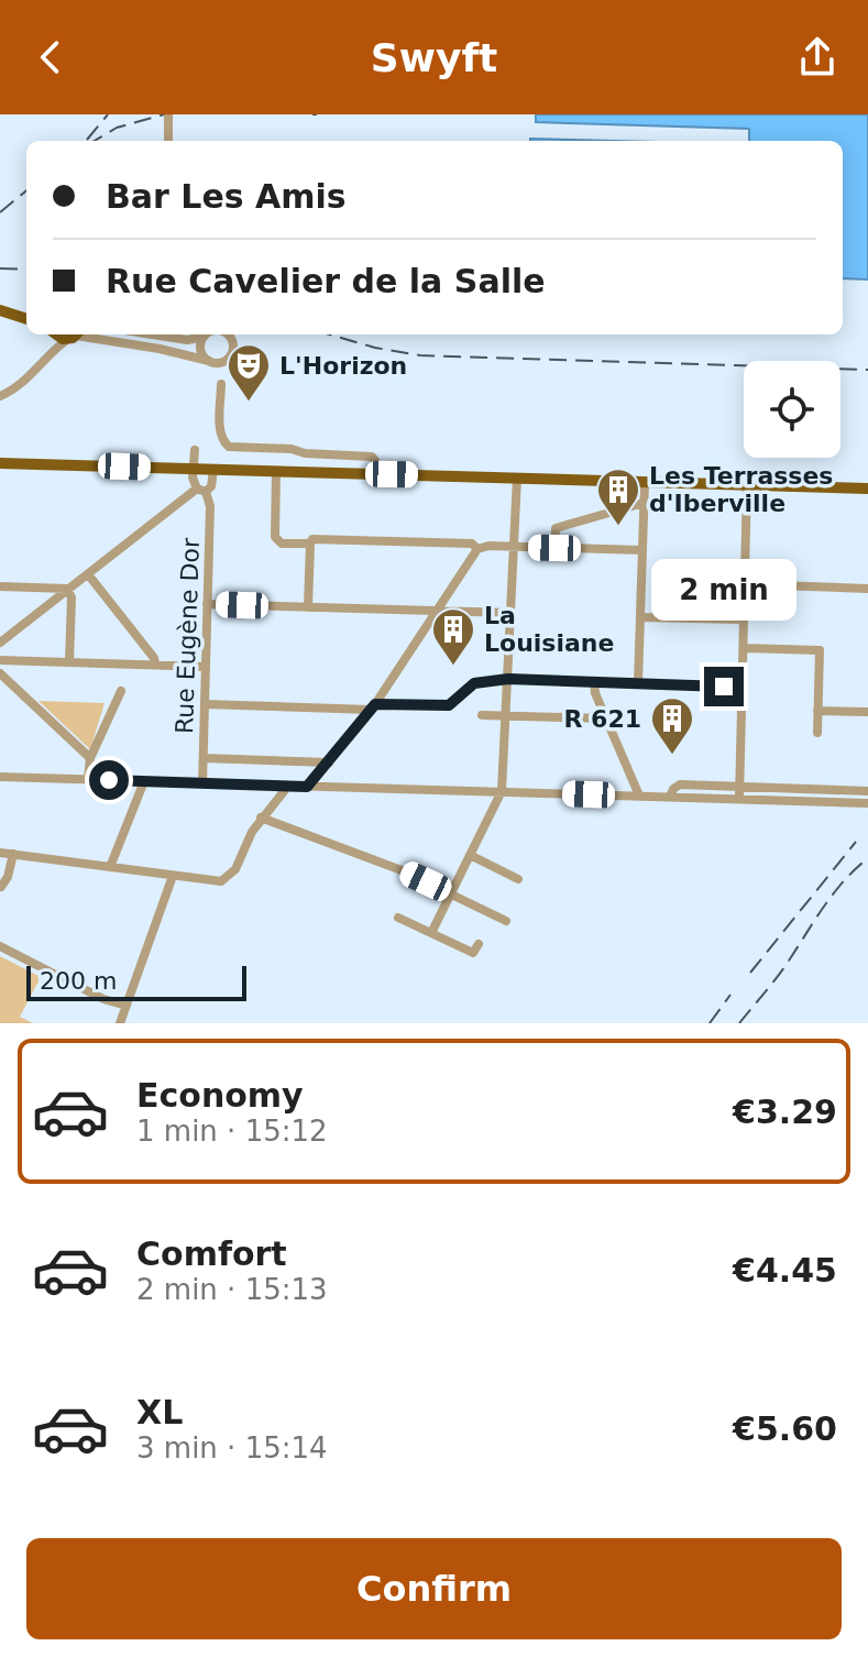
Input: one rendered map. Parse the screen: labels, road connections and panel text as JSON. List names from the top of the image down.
{
  "streets": {
    "street": ["Rue Eugène Dor"]
  },
  "places": {
    "theatre": ["L'Horizon"],
    "building": ["Les Terrasses d'Iberville", "La Louisiane", "R 621"]
  },
  "scale_bar": "200 m",
  "page": {
    "header": "Swyft",
    "banner": ["Bar Les Amis", "Rue Cavelier de la Salle"],
    "bubble": "2 min",
    "scale": "200 m",
    "list": [
      {
        "name": "Economy",
        "note": "1 min · 15:12",
        "value": "€3.29"
      },
      {
        "name": "Comfort",
        "note": "2 min · 15:13",
        "value": "€4.45"
      },
      {
        "name": "XL",
        "note": "3 min · 15:14",
        "value": "€5.60"
      }
    ],
    "buttons": "Confirm"
  }
}
